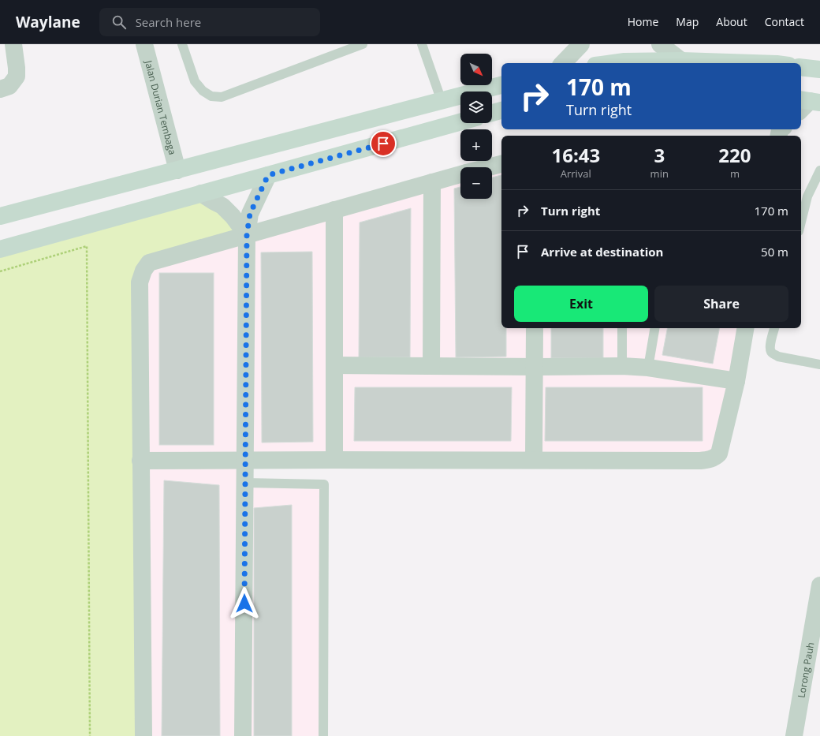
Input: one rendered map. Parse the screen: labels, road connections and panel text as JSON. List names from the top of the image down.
{
  "streets": {
    "street": ["Jalan Durian Tembaga", "Lorong Pauh"]
  },
  "north": "bottom right",
  "page": {
    "header": "Waylane",
    "search": "Search here",
    "nav": [
      "Home",
      "Map",
      "About",
      "Contact"
    ],
    "map_buttons": ["+", "−"],
    "turn": ["170 m", "Turn right"],
    "eta": [
      "16:43",
      "Arrival",
      "3",
      "min",
      "220",
      "m"
    ],
    "list": [
      {
        "name": "Turn right",
        "value": "170 m"
      },
      {
        "name": "Arrive at destination",
        "value": "50 m"
      }
    ],
    "buttons": ["Exit", "Share"]
  }
}
